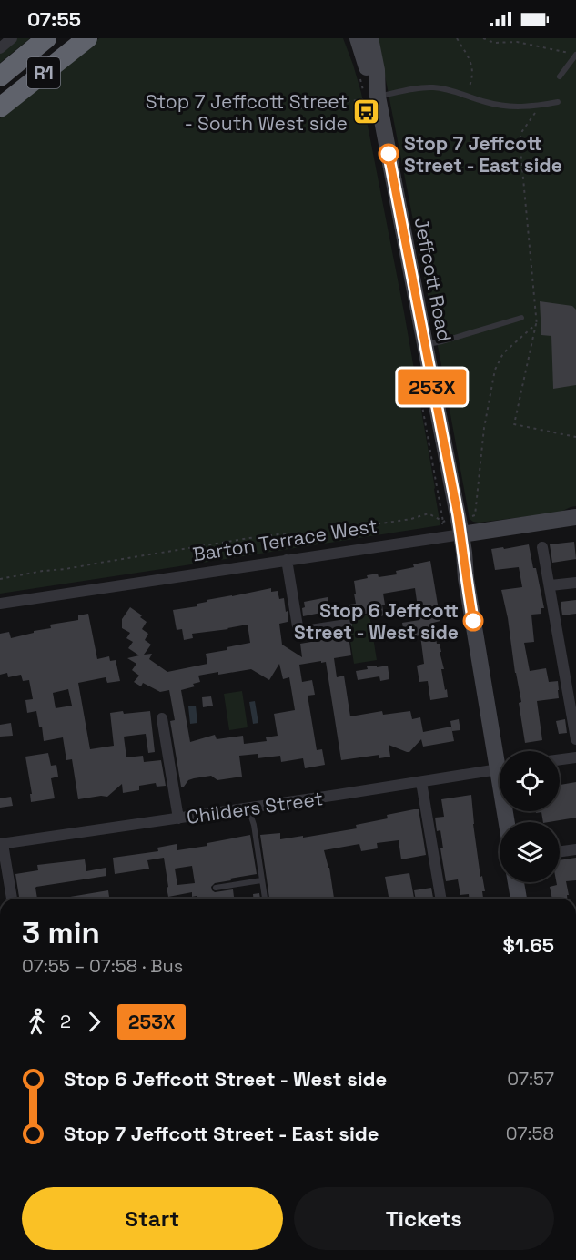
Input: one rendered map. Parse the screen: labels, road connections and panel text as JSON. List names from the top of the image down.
{
  "streets": {
    "highway": ["R1"],
    "main road": ["Jeffcott Road", "Barton Terrace West"],
    "street": ["Childers Street"]
  },
  "crossings": [
    ["Jeffcott Road", "Barton Terrace West"]
  ],
  "places": {
    "bus stop": ["Stop 7 Jeffcott Street - South West side"],
    "other": ["Stop 7 Jeffcott Street - East side", "Stop 6 Jeffcott Street - West side"]
  },
  "lines": ["bus line 253X"],
  "page": {
    "status": "07:55",
    "on_map": "253X",
    "heading": ["3 min", "07:55 – 07:58 · Bus", "$1.65"],
    "legs": ["2", "253X"],
    "list": [
      {
        "name": "Stop 6 Jeffcott Street - West side",
        "value": "07:57"
      },
      {
        "name": "Stop 7 Jeffcott Street - East side",
        "value": "07:58"
      }
    ],
    "buttons": ["Start", "Tickets"]
  }
}
